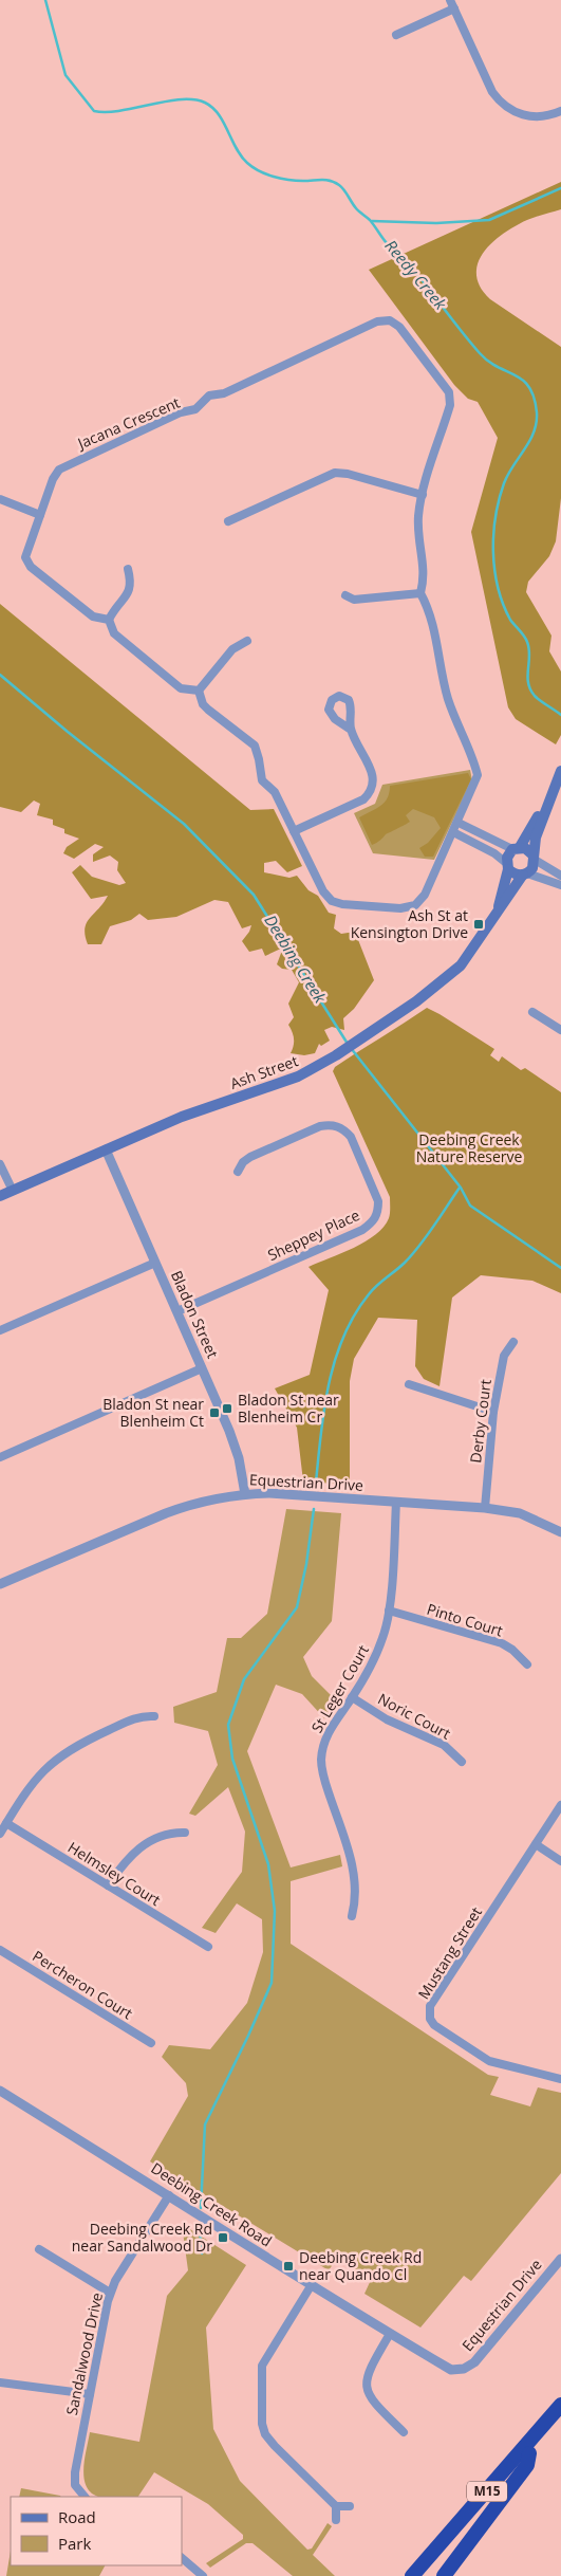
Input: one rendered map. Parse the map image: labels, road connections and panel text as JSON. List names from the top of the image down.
{
  "streets": {
    "highway": ["M15"],
    "main road": ["Ash Street"],
    "street": [
      "Jacana Crescent",
      "Sheppey Place",
      "Bladon Street",
      "Derby Court",
      "Equestrian Drive",
      "Pinto Court",
      "St Leger Court",
      "Noric Court",
      "Helmsley Court",
      "Mustang Street",
      "Percheron Court",
      "Deebing Creek Road",
      "Sandalwood Drive"
    ]
  },
  "crossings": [
    ["Ash Street", "Bladon Street"],
    ["Sheppey Place", "Bladon Street"],
    ["Bladon Street", "Equestrian Drive"],
    ["Derby Court", "Equestrian Drive"],
    ["Equestrian Drive", "St Leger Court"],
    ["Equestrian Drive", "Deebing Creek Road"],
    ["Pinto Court", "St Leger Court"],
    ["St Leger Court", "Noric Court"],
    ["Deebing Creek Road", "Sandalwood Drive"]
  ],
  "water": ["Reedy Creek", "Deebing Creek"],
  "parks": ["Deebing Creek Nature Reserve"],
  "places": {
    "transit": [
      "Ash St at Kensington Drive",
      "Bladon St near Blenheim Cr",
      "Bladon St near Blenheim Ct",
      "Deebing Creek Rd near Sandalwood Dr",
      "Deebing Creek Rd near Quando Cl"
    ]
  },
  "legend": ["Road", "Park"]
}
